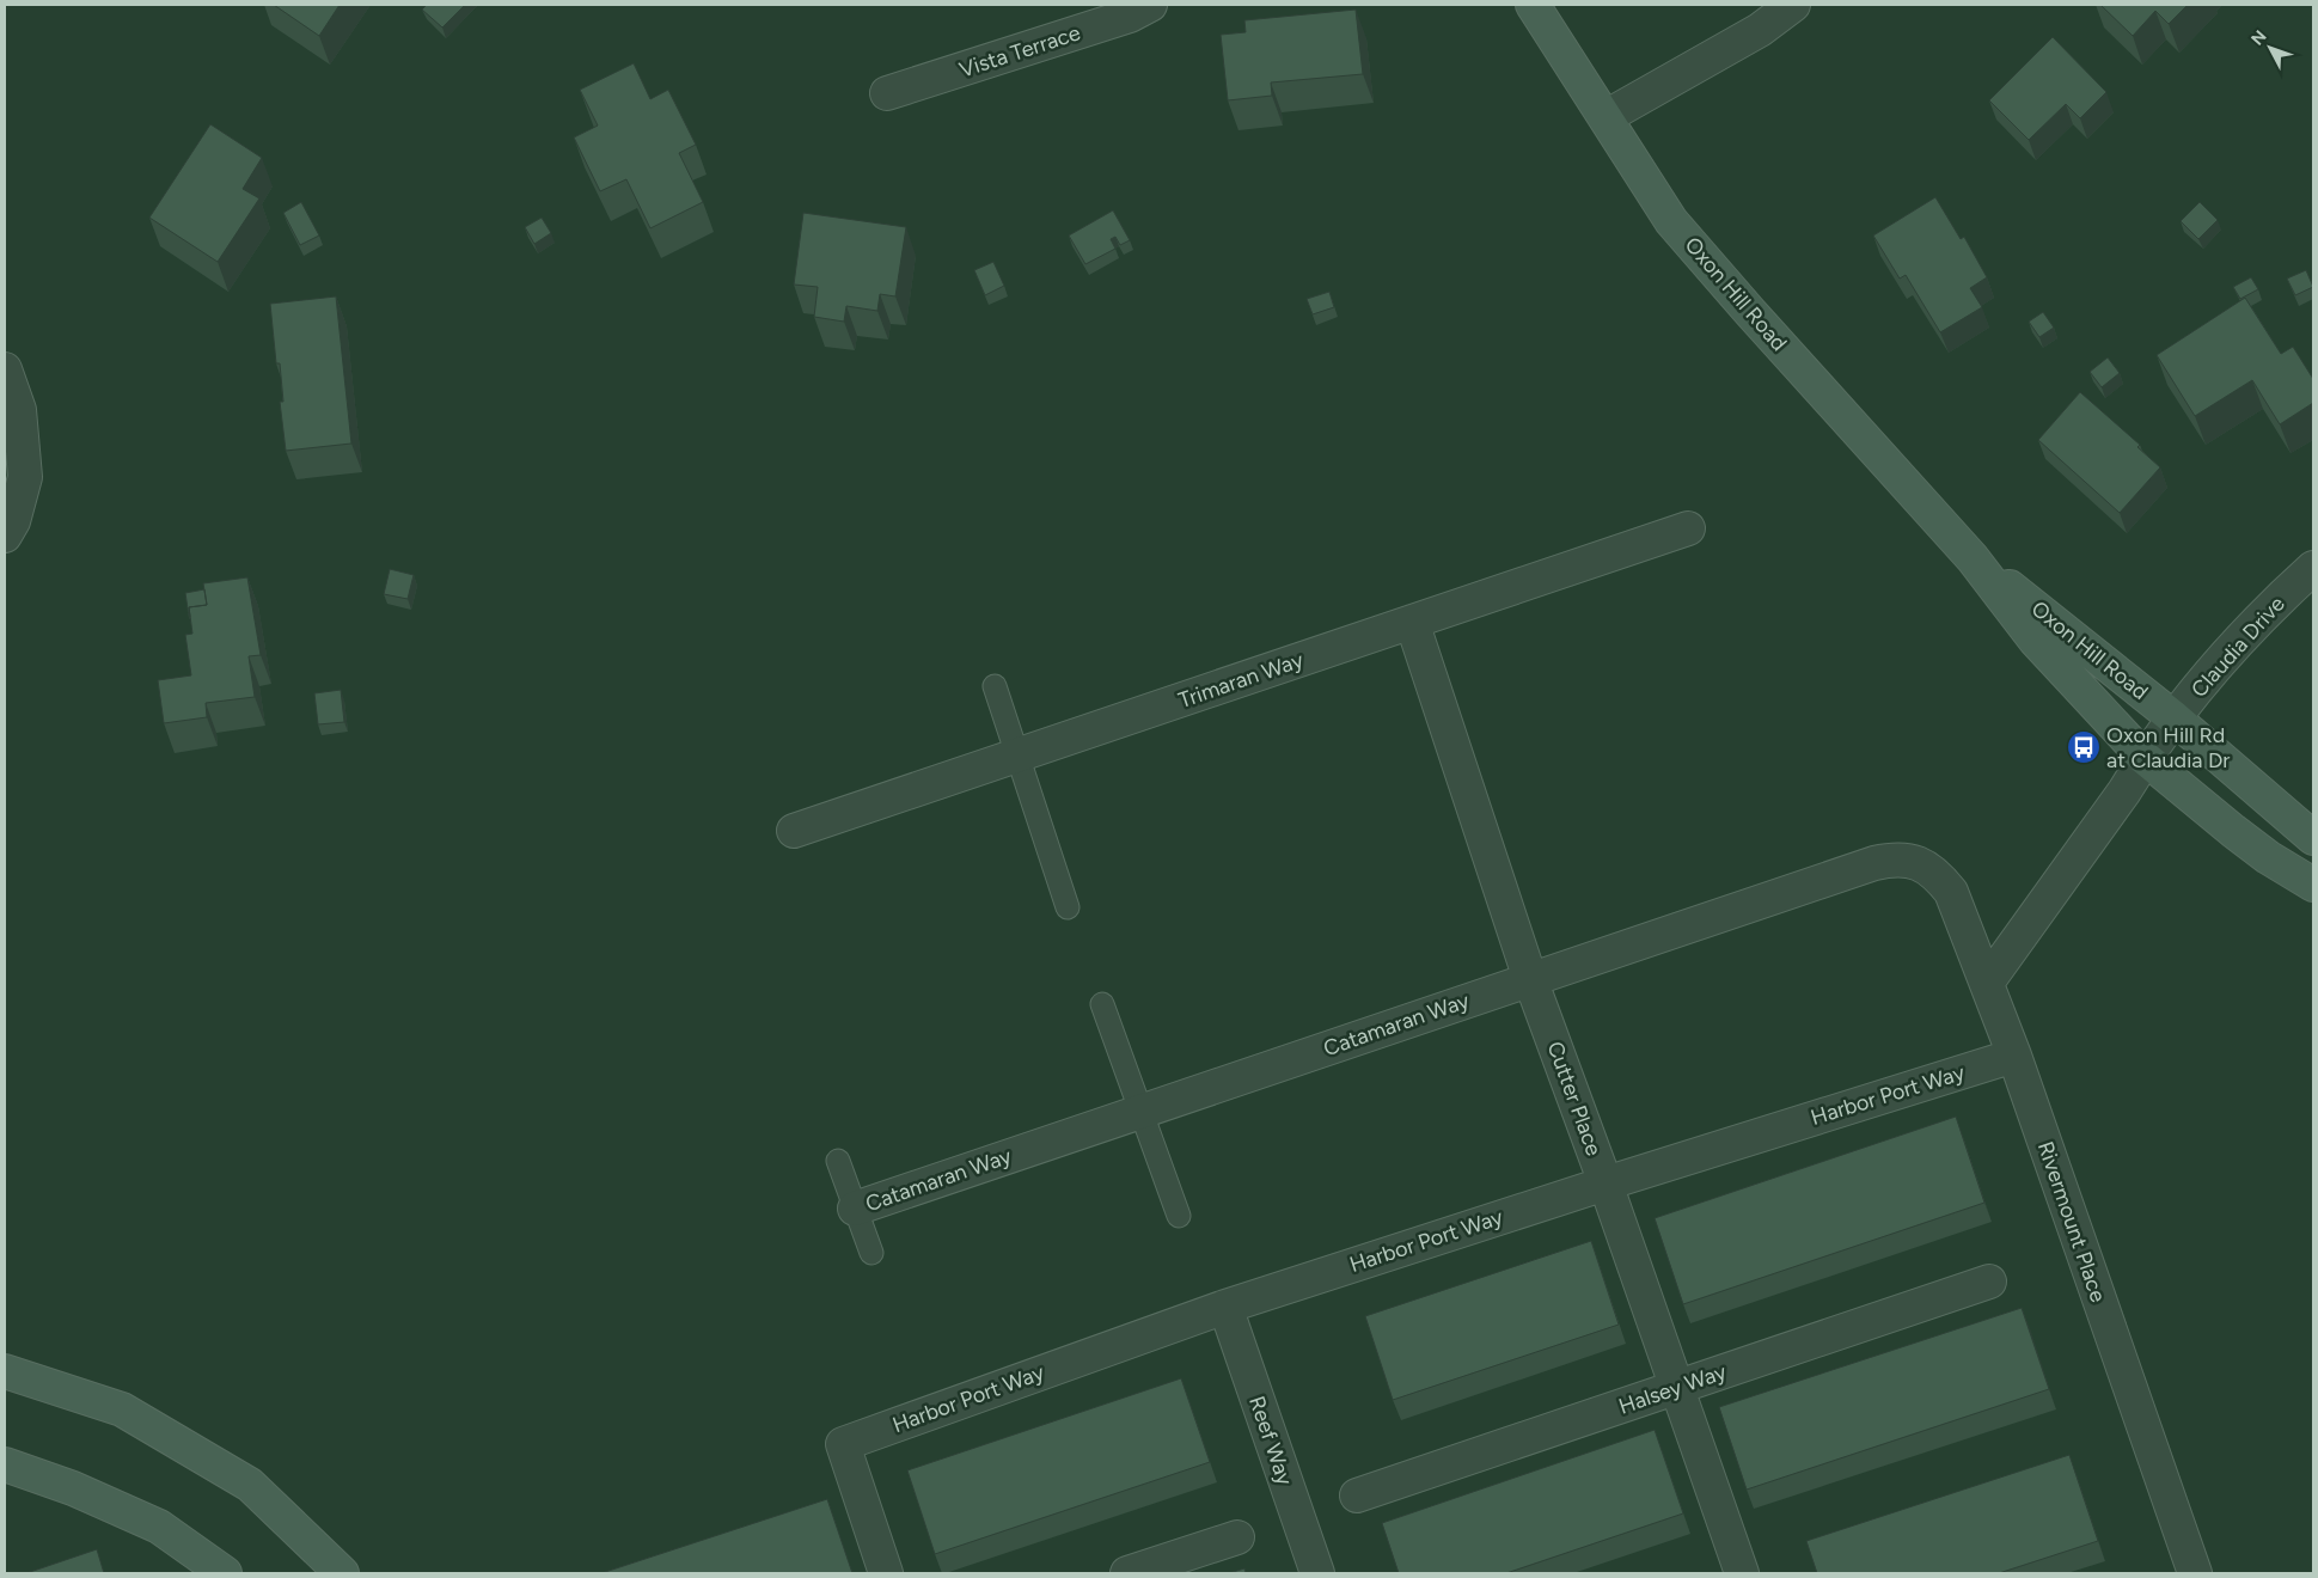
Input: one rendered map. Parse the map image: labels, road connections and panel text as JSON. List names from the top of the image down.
{
  "streets": {
    "main road": ["Oxon Hill Road"],
    "street": [
      "Vista Terrace",
      "Claudia Drive",
      "Trimaran Way",
      "Catamaran Way",
      "Harbor Port Way",
      "Cutter Place",
      "Rivermount Place",
      "Halsey Way",
      "Reef Way"
    ]
  },
  "crossings": [
    ["Oxon Hill Road", "Claudia Drive"],
    ["Claudia Drive", "Rivermount Place"],
    ["Trimaran Way", "Cutter Place"],
    ["Catamaran Way", "Cutter Place"],
    ["Catamaran Way", "Rivermount Place"],
    ["Harbor Port Way", "Cutter Place"],
    ["Harbor Port Way", "Rivermount Place"],
    ["Harbor Port Way", "Reef Way"],
    ["Cutter Place", "Halsey Way"]
  ],
  "places": {
    "bus stop": ["Oxon Hill Rd at Claudia Dr"]
  },
  "north": "top left"
}
